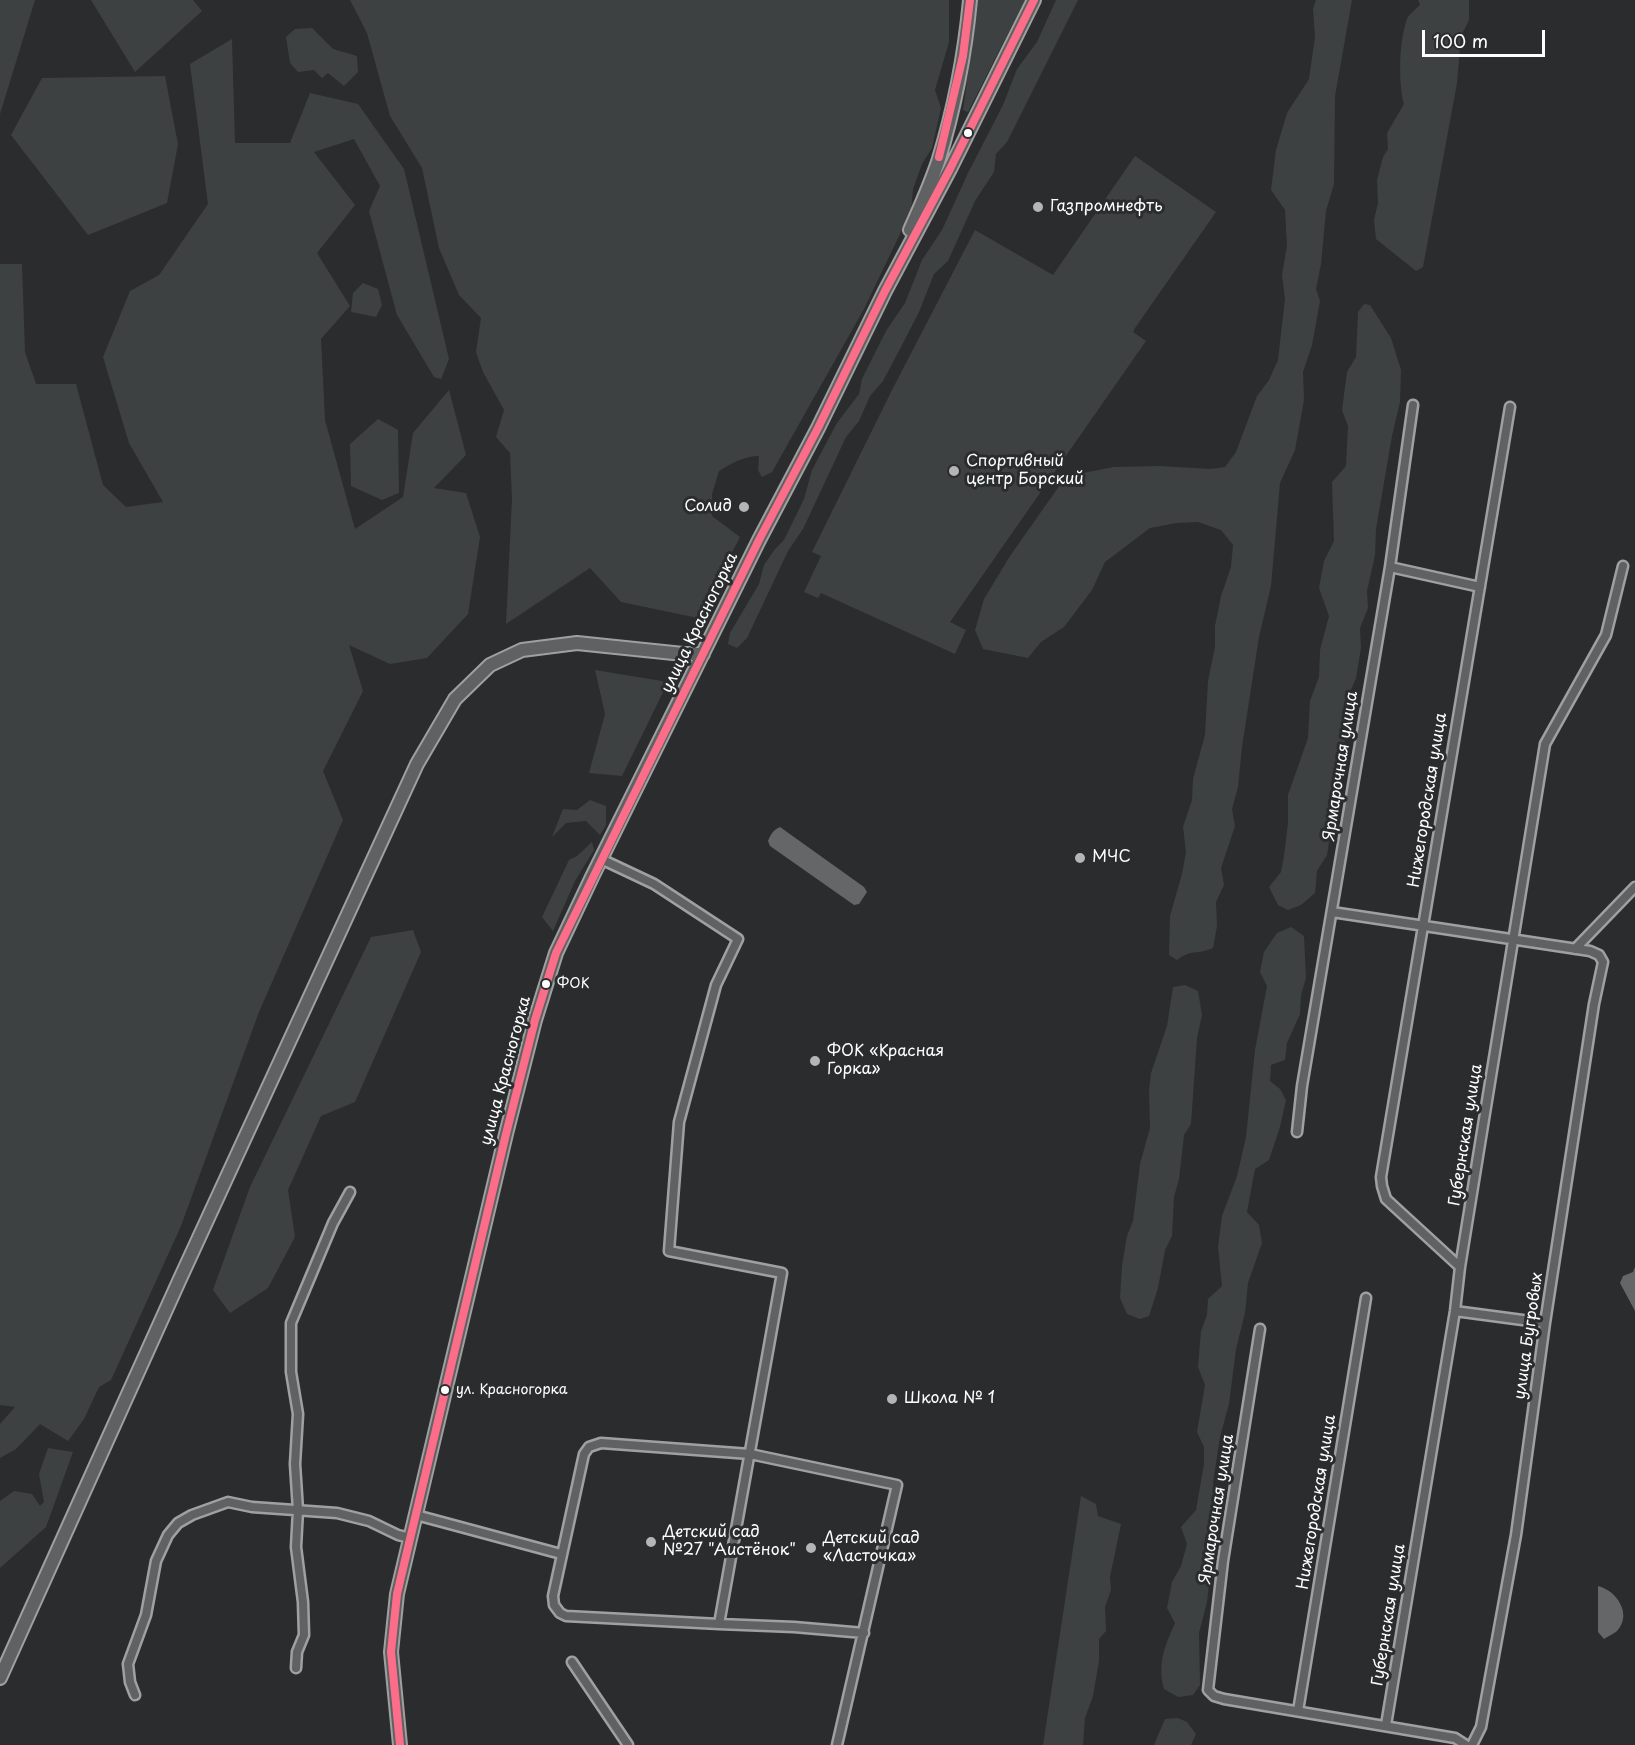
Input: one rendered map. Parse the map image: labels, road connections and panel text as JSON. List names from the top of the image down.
{
  "streets": {
    "main road": ["улица Красногорка"],
    "street": [
      "Ярмарочная улица",
      "Нижегородская улица",
      "Губернская улица",
      "улица Бугровых"
    ]
  },
  "crossings": [
    ["Ярмарочная улица", "Нижегородская улица"],
    ["Ярмарочная улица", "улица Бугровых"],
    ["Нижегородская улица", "Губернская улица"],
    ["Нижегородская улица", "улица Бугровых"],
    ["Губернская улица", "улица Бугровых"]
  ],
  "places": [
    "Газпромнефть",
    "Спортивный центр Борский",
    "Солид",
    "МЧС",
    "ФОК",
    "ФОК «Красная Горка»",
    "ул. Красногорка",
    "Школа № 1",
    "Детский сад №27 \"Аистёнок\"",
    "Детский сад «Ласточка»"
  ],
  "scale_bar": "100 m"
}
